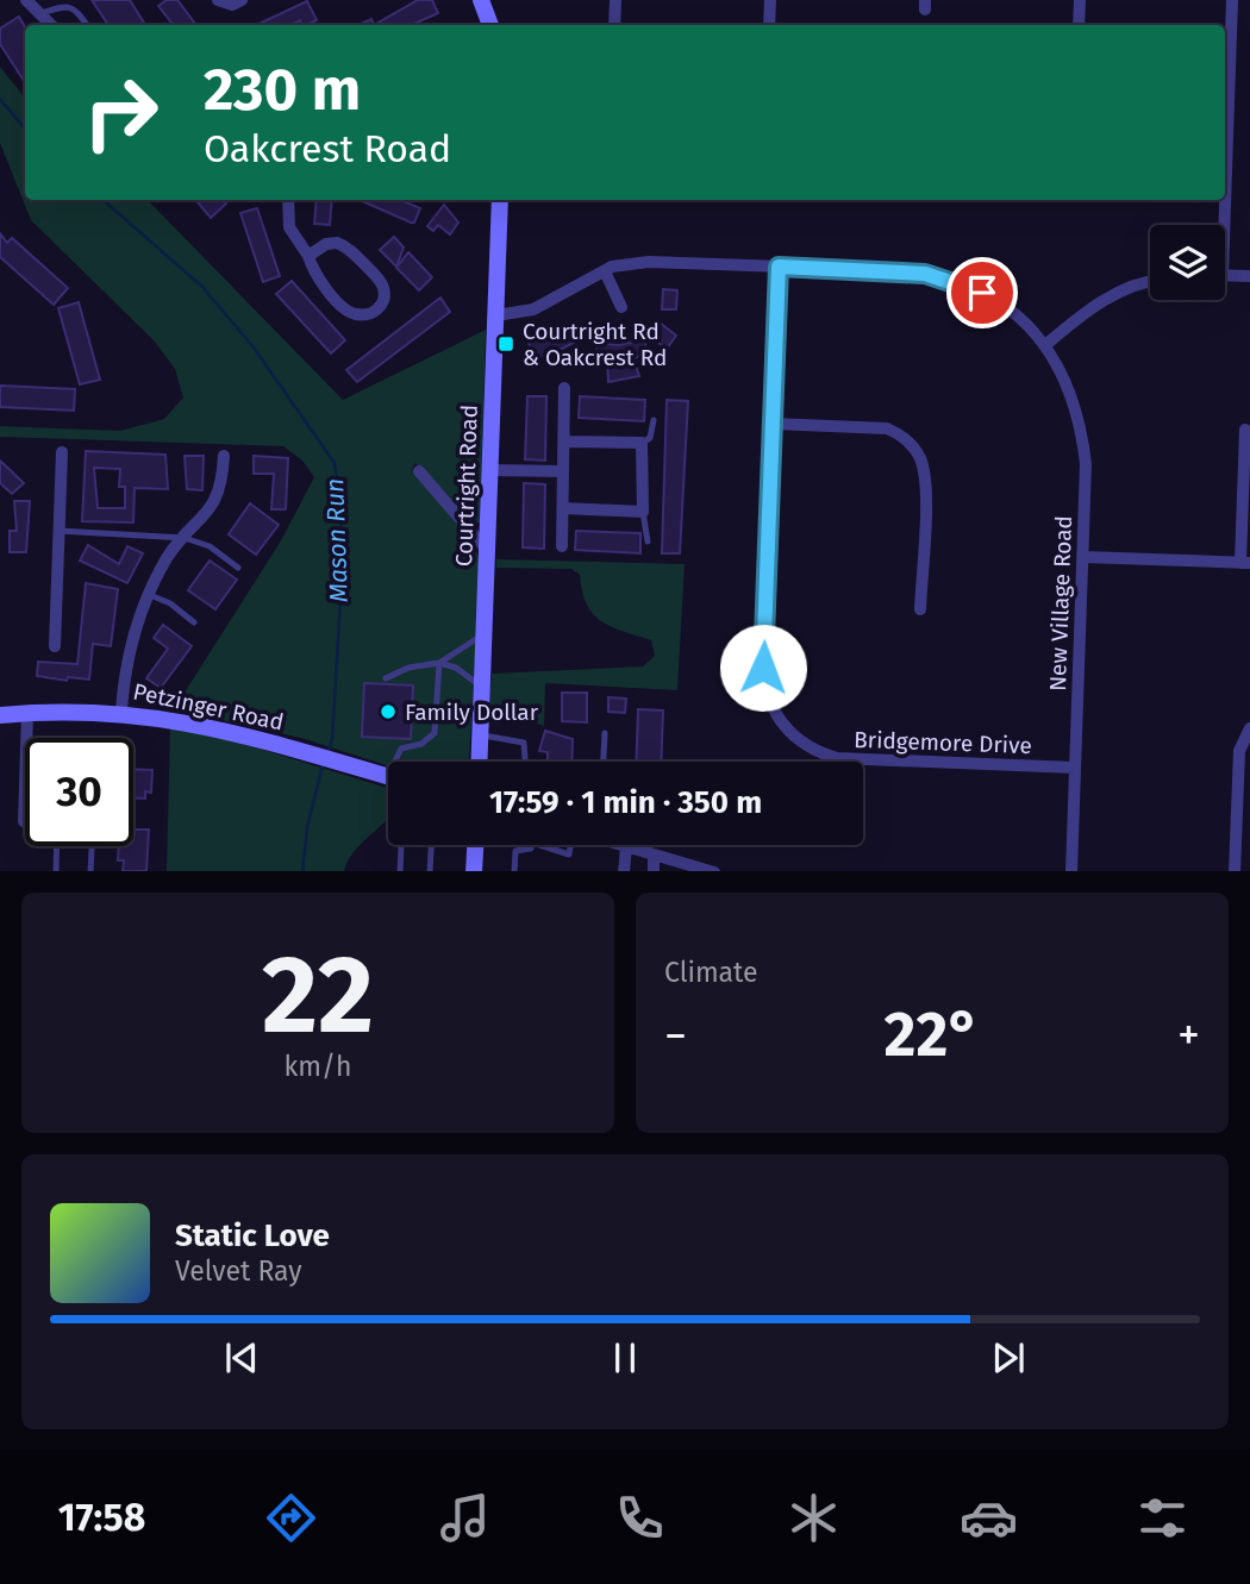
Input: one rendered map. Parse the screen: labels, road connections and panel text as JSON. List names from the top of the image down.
{
  "streets": {
    "street": [
      "Courtright Road",
      "New Village Road",
      "Petzinger Road",
      "Bridgemore Drive"
    ]
  },
  "crossings": [
    ["Courtright Road", "New Village Road"],
    ["New Village Road", "Bridgemore Drive"]
  ],
  "water": ["Mason Run"],
  "places": {
    "transit": ["Courtright Rd & Oakcrest Rd"],
    "other": ["Family Dollar"]
  },
  "page": {
    "turn": ["230 m", "Oakcrest Road"],
    "limit": "30",
    "trip": "17:59 · 1 min · 350 m",
    "tile": [
      ["22", "km/h"],
      "Climate"
    ],
    "heat": ["−", "22°", "+"],
    "song": ["Static Love", "Velvet Ray"],
    "tabs": "17:58"
  }
}
